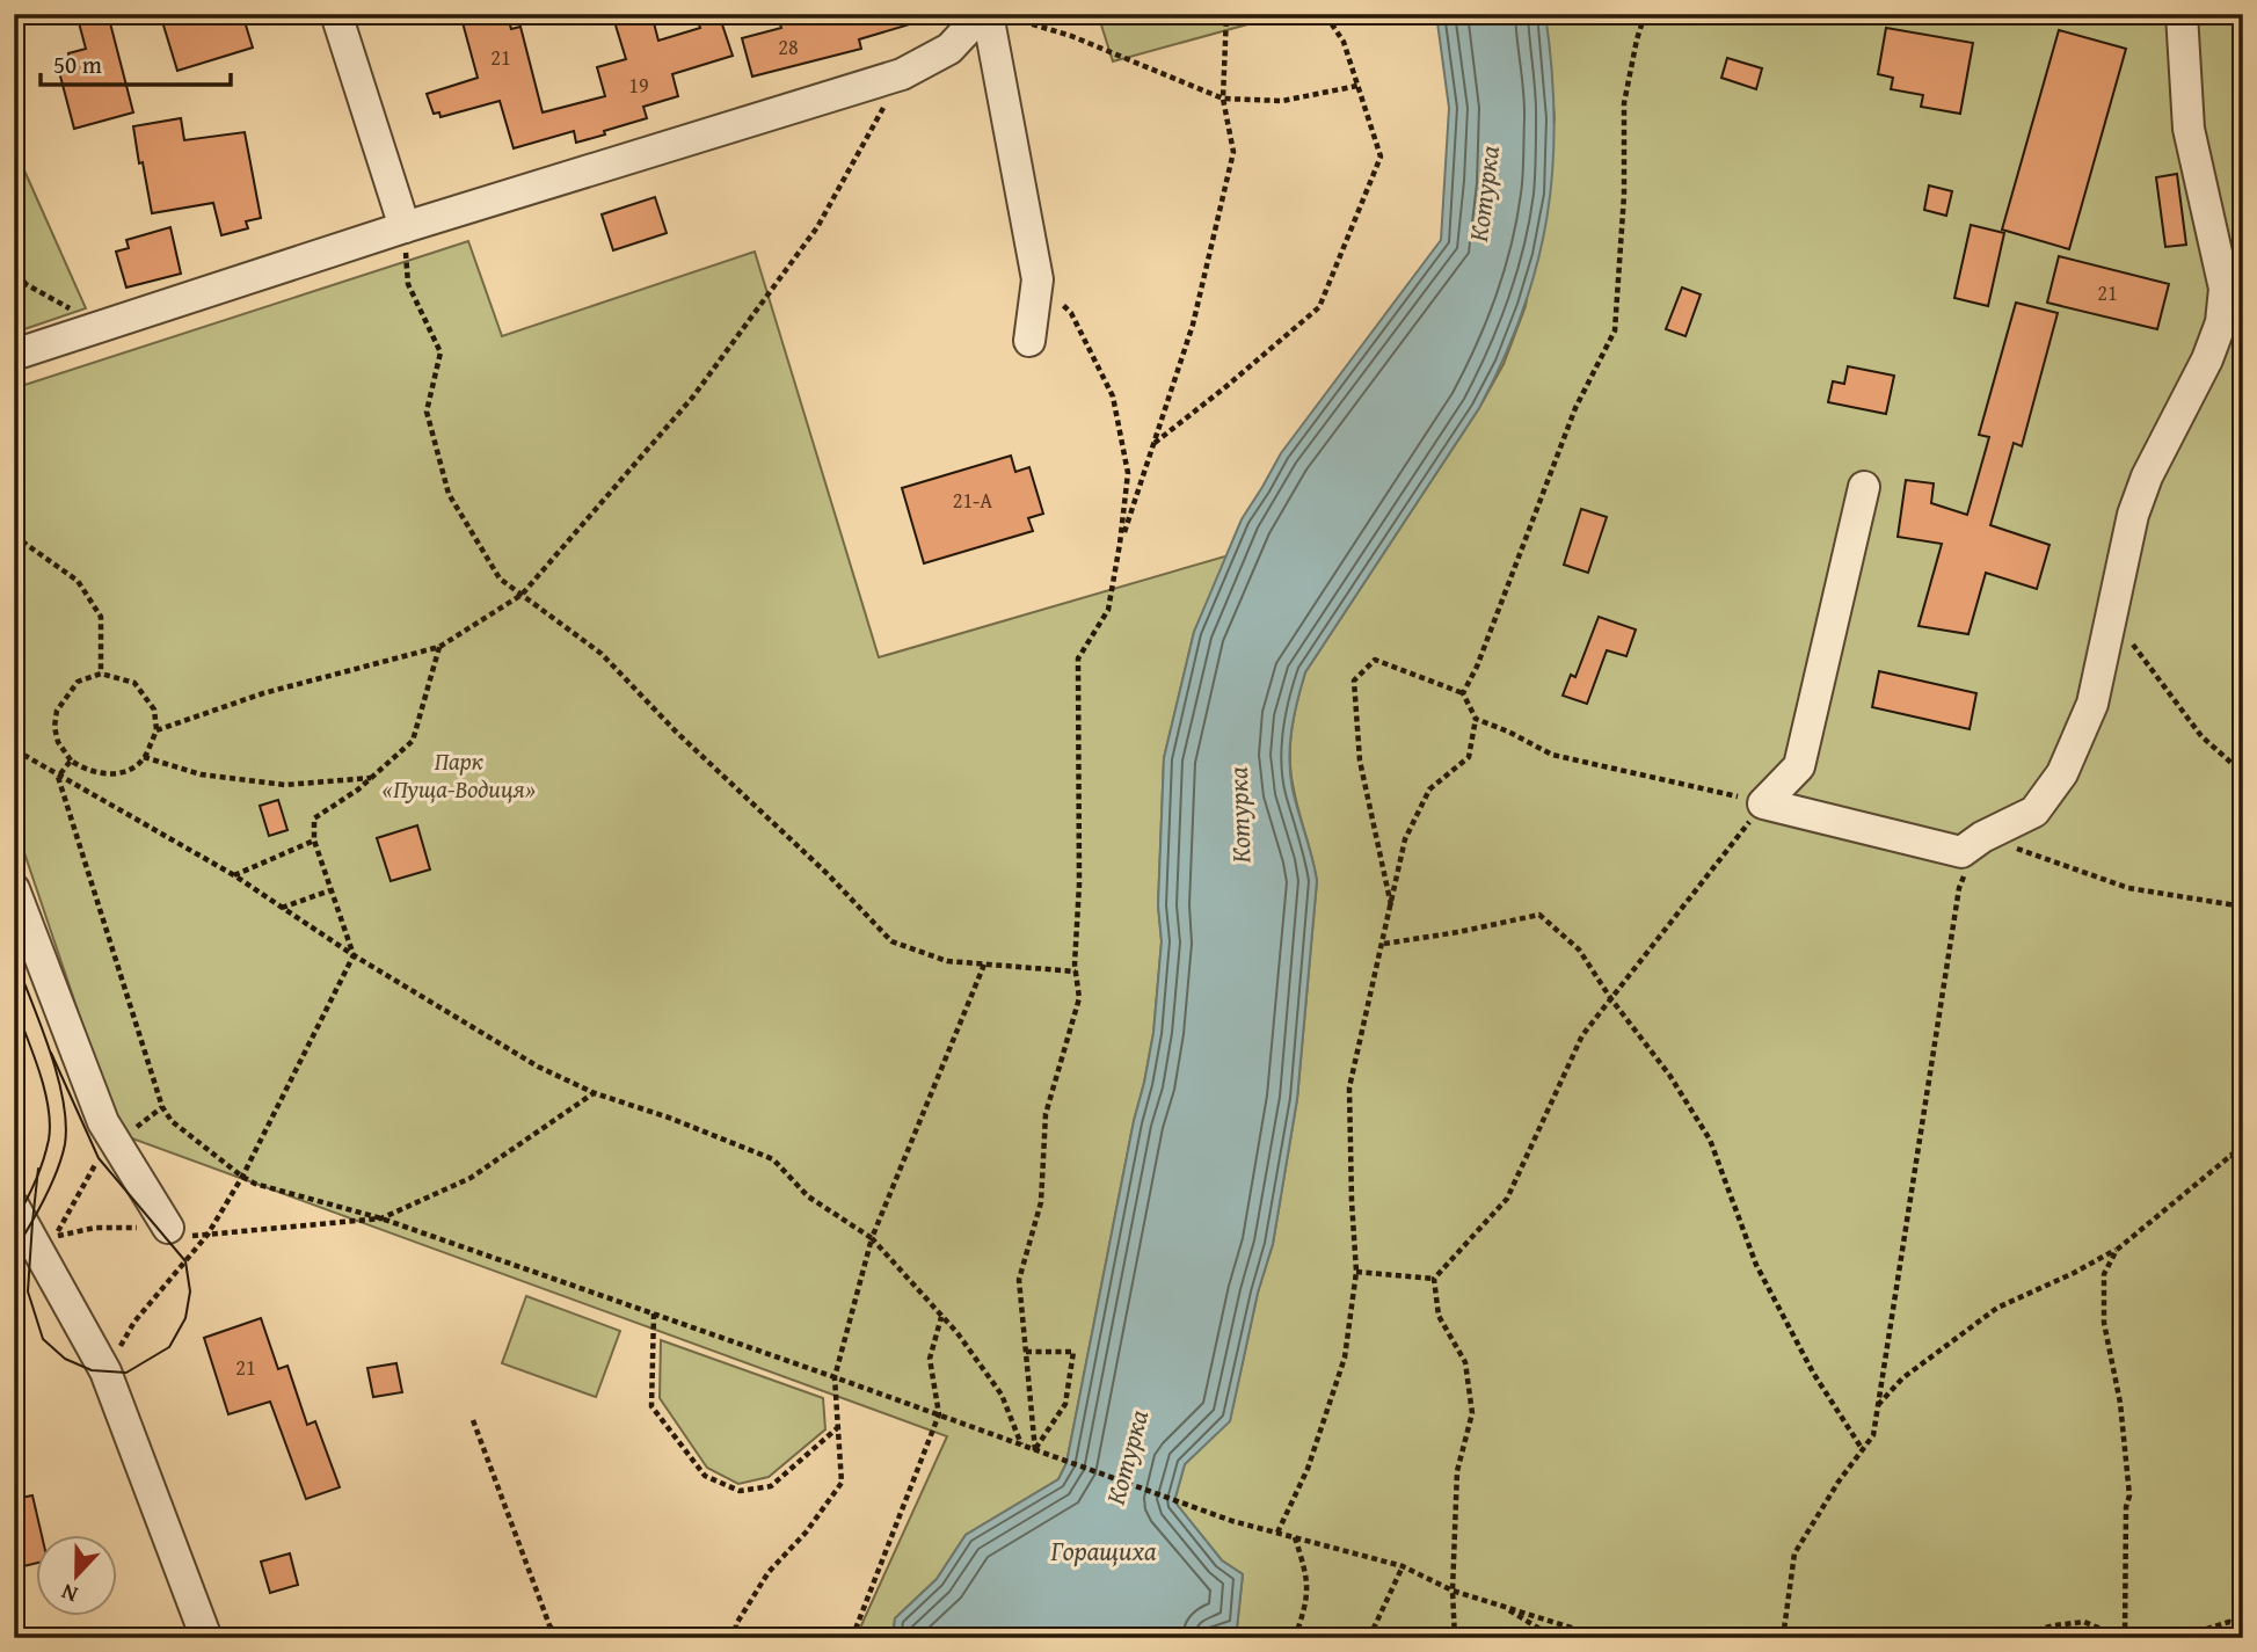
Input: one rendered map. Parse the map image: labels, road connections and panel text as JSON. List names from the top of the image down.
{
  "water": ["Котурка", "Горащиха"],
  "parks": ["Парк «Пуща-Водиця»"],
  "house_numbers": [
    "28",
    "21",
    "19",
    "21",
    "21-А",
    "21"
  ],
  "scale_bar": "50 m",
  "north": "bottom"
}
